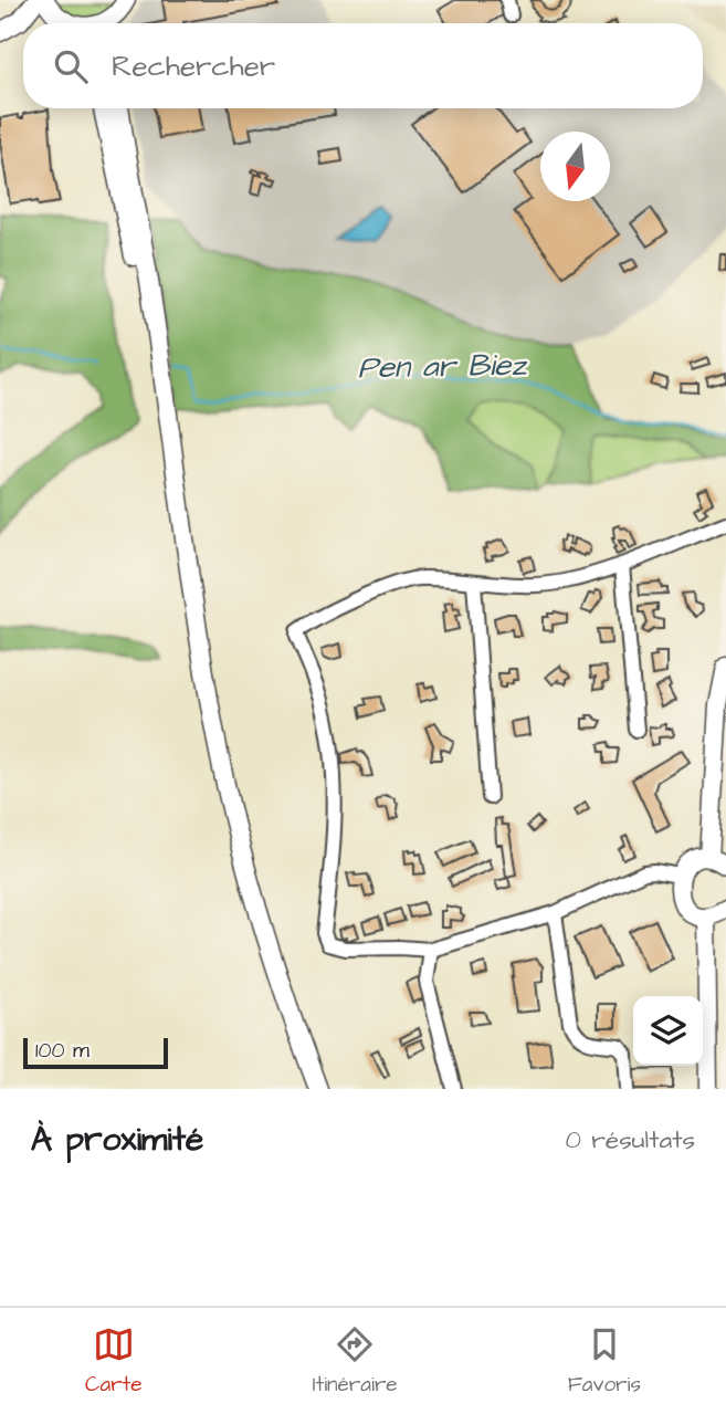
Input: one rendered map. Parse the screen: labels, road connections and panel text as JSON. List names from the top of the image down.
{
  "water": ["Pen ar Biez"],
  "scale_bar": "100 m",
  "north": "bottom",
  "page": {
    "search": "Rechercher",
    "scale": "100 m",
    "heading": ["À proximité", "0 résultats"],
    "nav": ["Carte", "Itinéraire", "Favoris"]
  }
}
